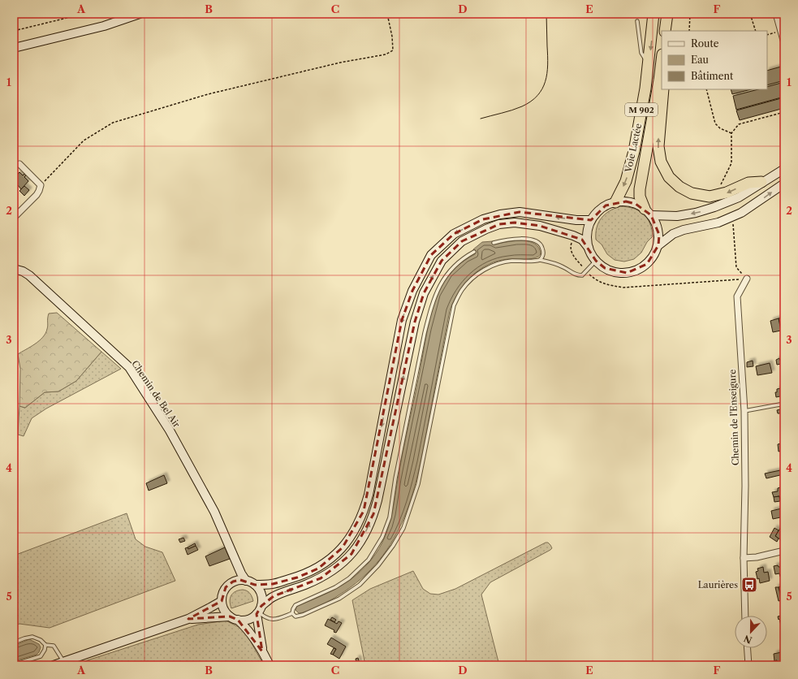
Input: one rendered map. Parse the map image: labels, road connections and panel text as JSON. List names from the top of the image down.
{
  "streets": {
    "highway": ["M 902", "Voie Lactée"],
    "main road": ["Chemin de Bel Air"],
    "street": ["Chemin de l'Enseigure"]
  },
  "places": {
    "bus stop": ["Laurières"]
  },
  "legend": ["Route", "Eau", "Bâtiment"],
  "north": "bottom",
  "grid": {
    "columns": [
      "A",
      "B",
      "C",
      "D",
      "E",
      "F"
    ],
    "rows": [
      "1",
      "2",
      "3",
      "4",
      "5"
    ]
  }
}
